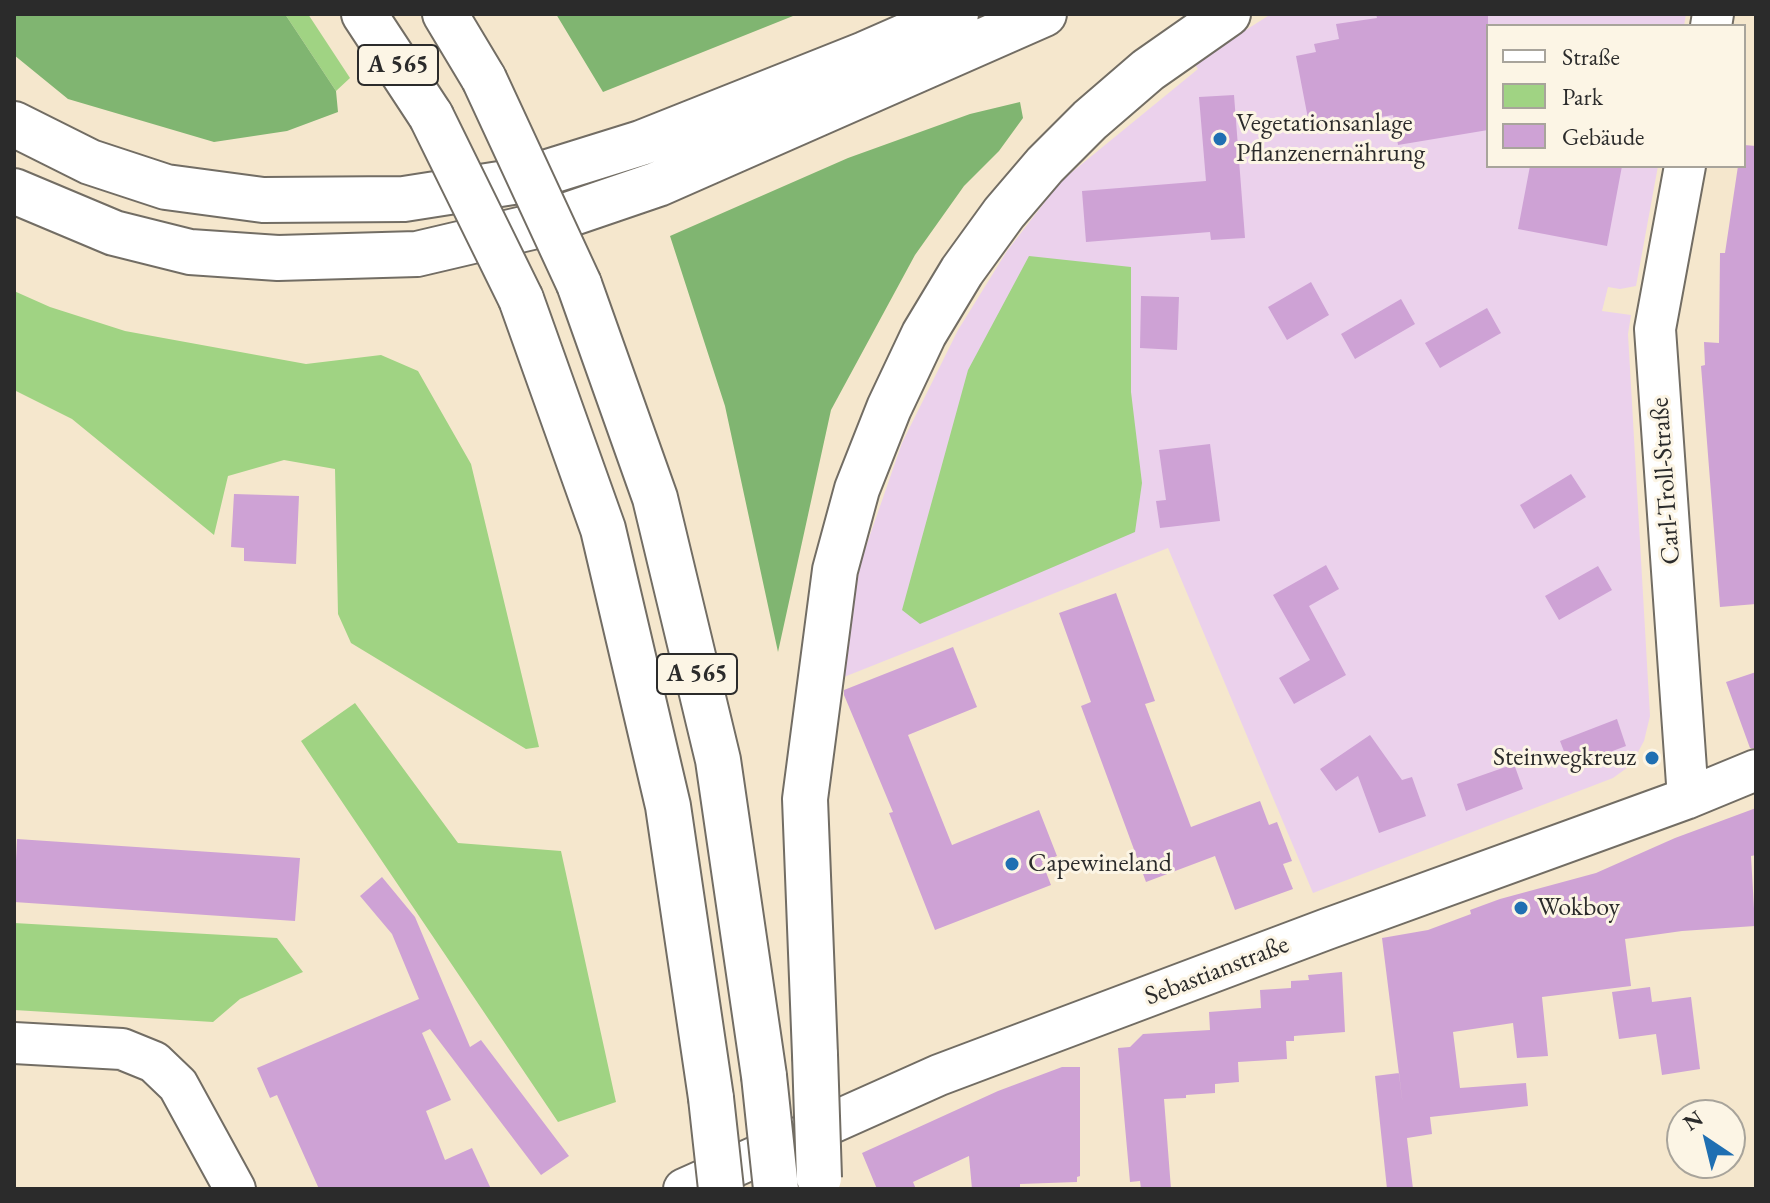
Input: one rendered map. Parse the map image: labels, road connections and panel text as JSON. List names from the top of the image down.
{
  "streets": {
    "highway": ["A 565"],
    "street": ["Carl-Troll-Straße", "Sebastianstraße"]
  },
  "crossings": [
    ["Carl-Troll-Straße", "Sebastianstraße"]
  ],
  "places": [
    "Vegetationsanlage Pflanzenernährung",
    "Steinwegkreuz",
    "Capewineland",
    "Wokboy"
  ],
  "legend": ["Straße", "Park", "Gebäude"],
  "north": "top left"
}
